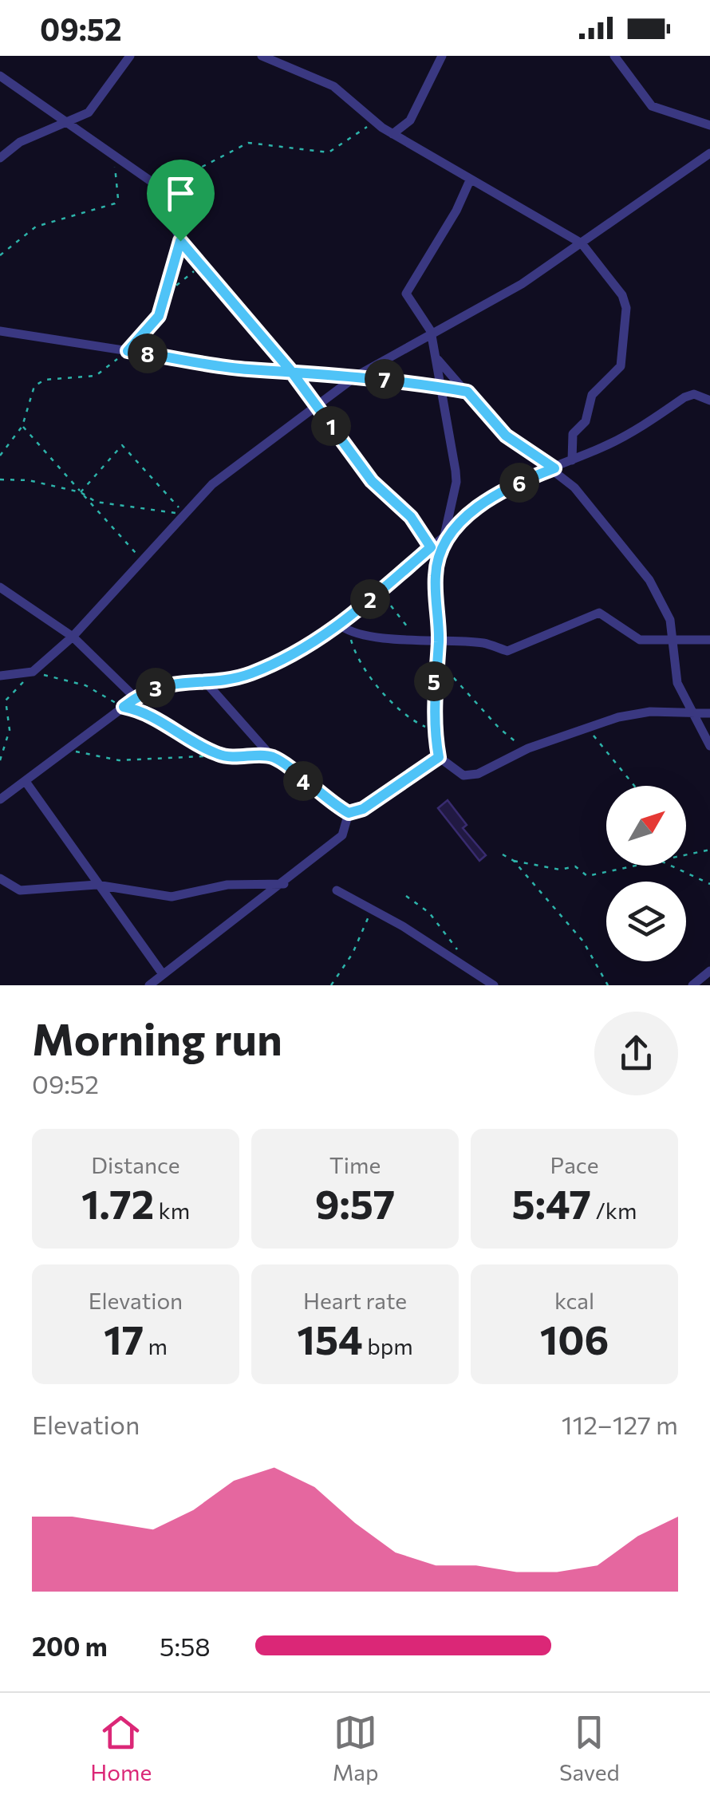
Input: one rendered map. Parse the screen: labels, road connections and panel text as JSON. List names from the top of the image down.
{
  "north": "top right",
  "page": {
    "status": "09:52",
    "pins": [
      "8",
      "7",
      "1",
      "6",
      "2",
      "5",
      "3",
      "4"
    ],
    "heading": ["Morning run", "09:52"],
    "stats": [
      ["Distance", "1.72 km"],
      ["Time", "9:57"],
      ["Pace", "5:47 /km"],
      ["Elevation", "17 m"],
      ["Heart rate", "154 bpm"],
      ["kcal", "106"]
    ],
    "chart": ["Elevation", "112–127 m"],
    "list": [
      {
        "name": "200 m",
        "note": "5:58"
      }
    ],
    "tabs": ["Home", "Map", "Saved"]
  }
}
